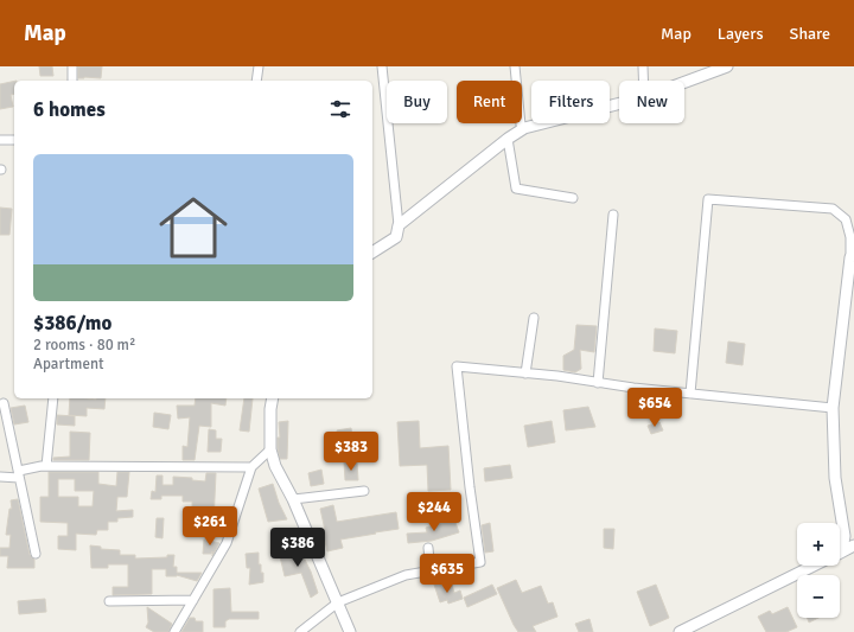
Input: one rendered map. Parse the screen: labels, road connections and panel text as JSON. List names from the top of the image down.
{
  "page": {
    "header": "Map",
    "nav": ["Map", "Layers", "Share"],
    "chip": [
      "Buy",
      "Rent",
      "Filters",
      "New"
    ],
    "heading": "6 homes",
    "list": [
      {
        "name": "$386/mo",
        "note": "2 rooms · 80 m² · Apartment"
      }
    ],
    "price": [
      "$654",
      "$383",
      "$244",
      "$261",
      "$386",
      "$635"
    ],
    "map_buttons": ["+", "−"]
  }
}
